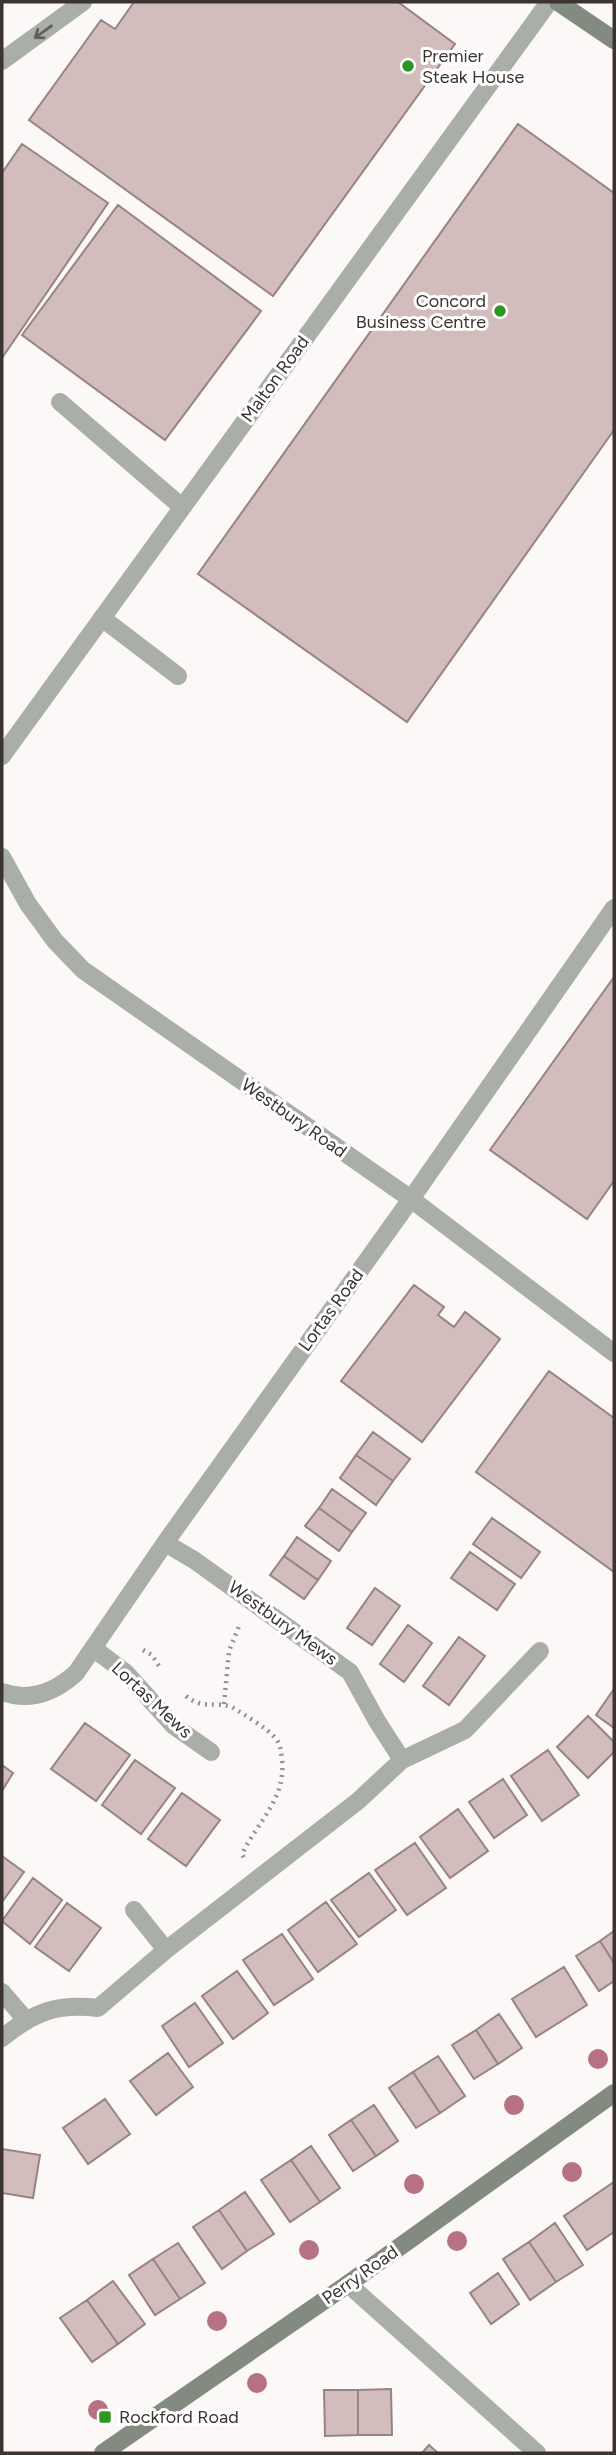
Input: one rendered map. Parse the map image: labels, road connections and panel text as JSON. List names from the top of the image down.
{
  "streets": {
    "street": [
      "Malton Road",
      "Westbury Road",
      "Lortas Road",
      "Westbury Mews",
      "Lortas Mews",
      "Perry Road"
    ]
  },
  "crossings": [
    ["Westbury Road", "Lortas Road"],
    ["Lortas Road", "Westbury Mews"],
    ["Lortas Road", "Lortas Mews"]
  ],
  "places": {
    "other": ["Premier Steak House", "Concord Business Centre"],
    "transit": ["Rockford Road"]
  }
}
